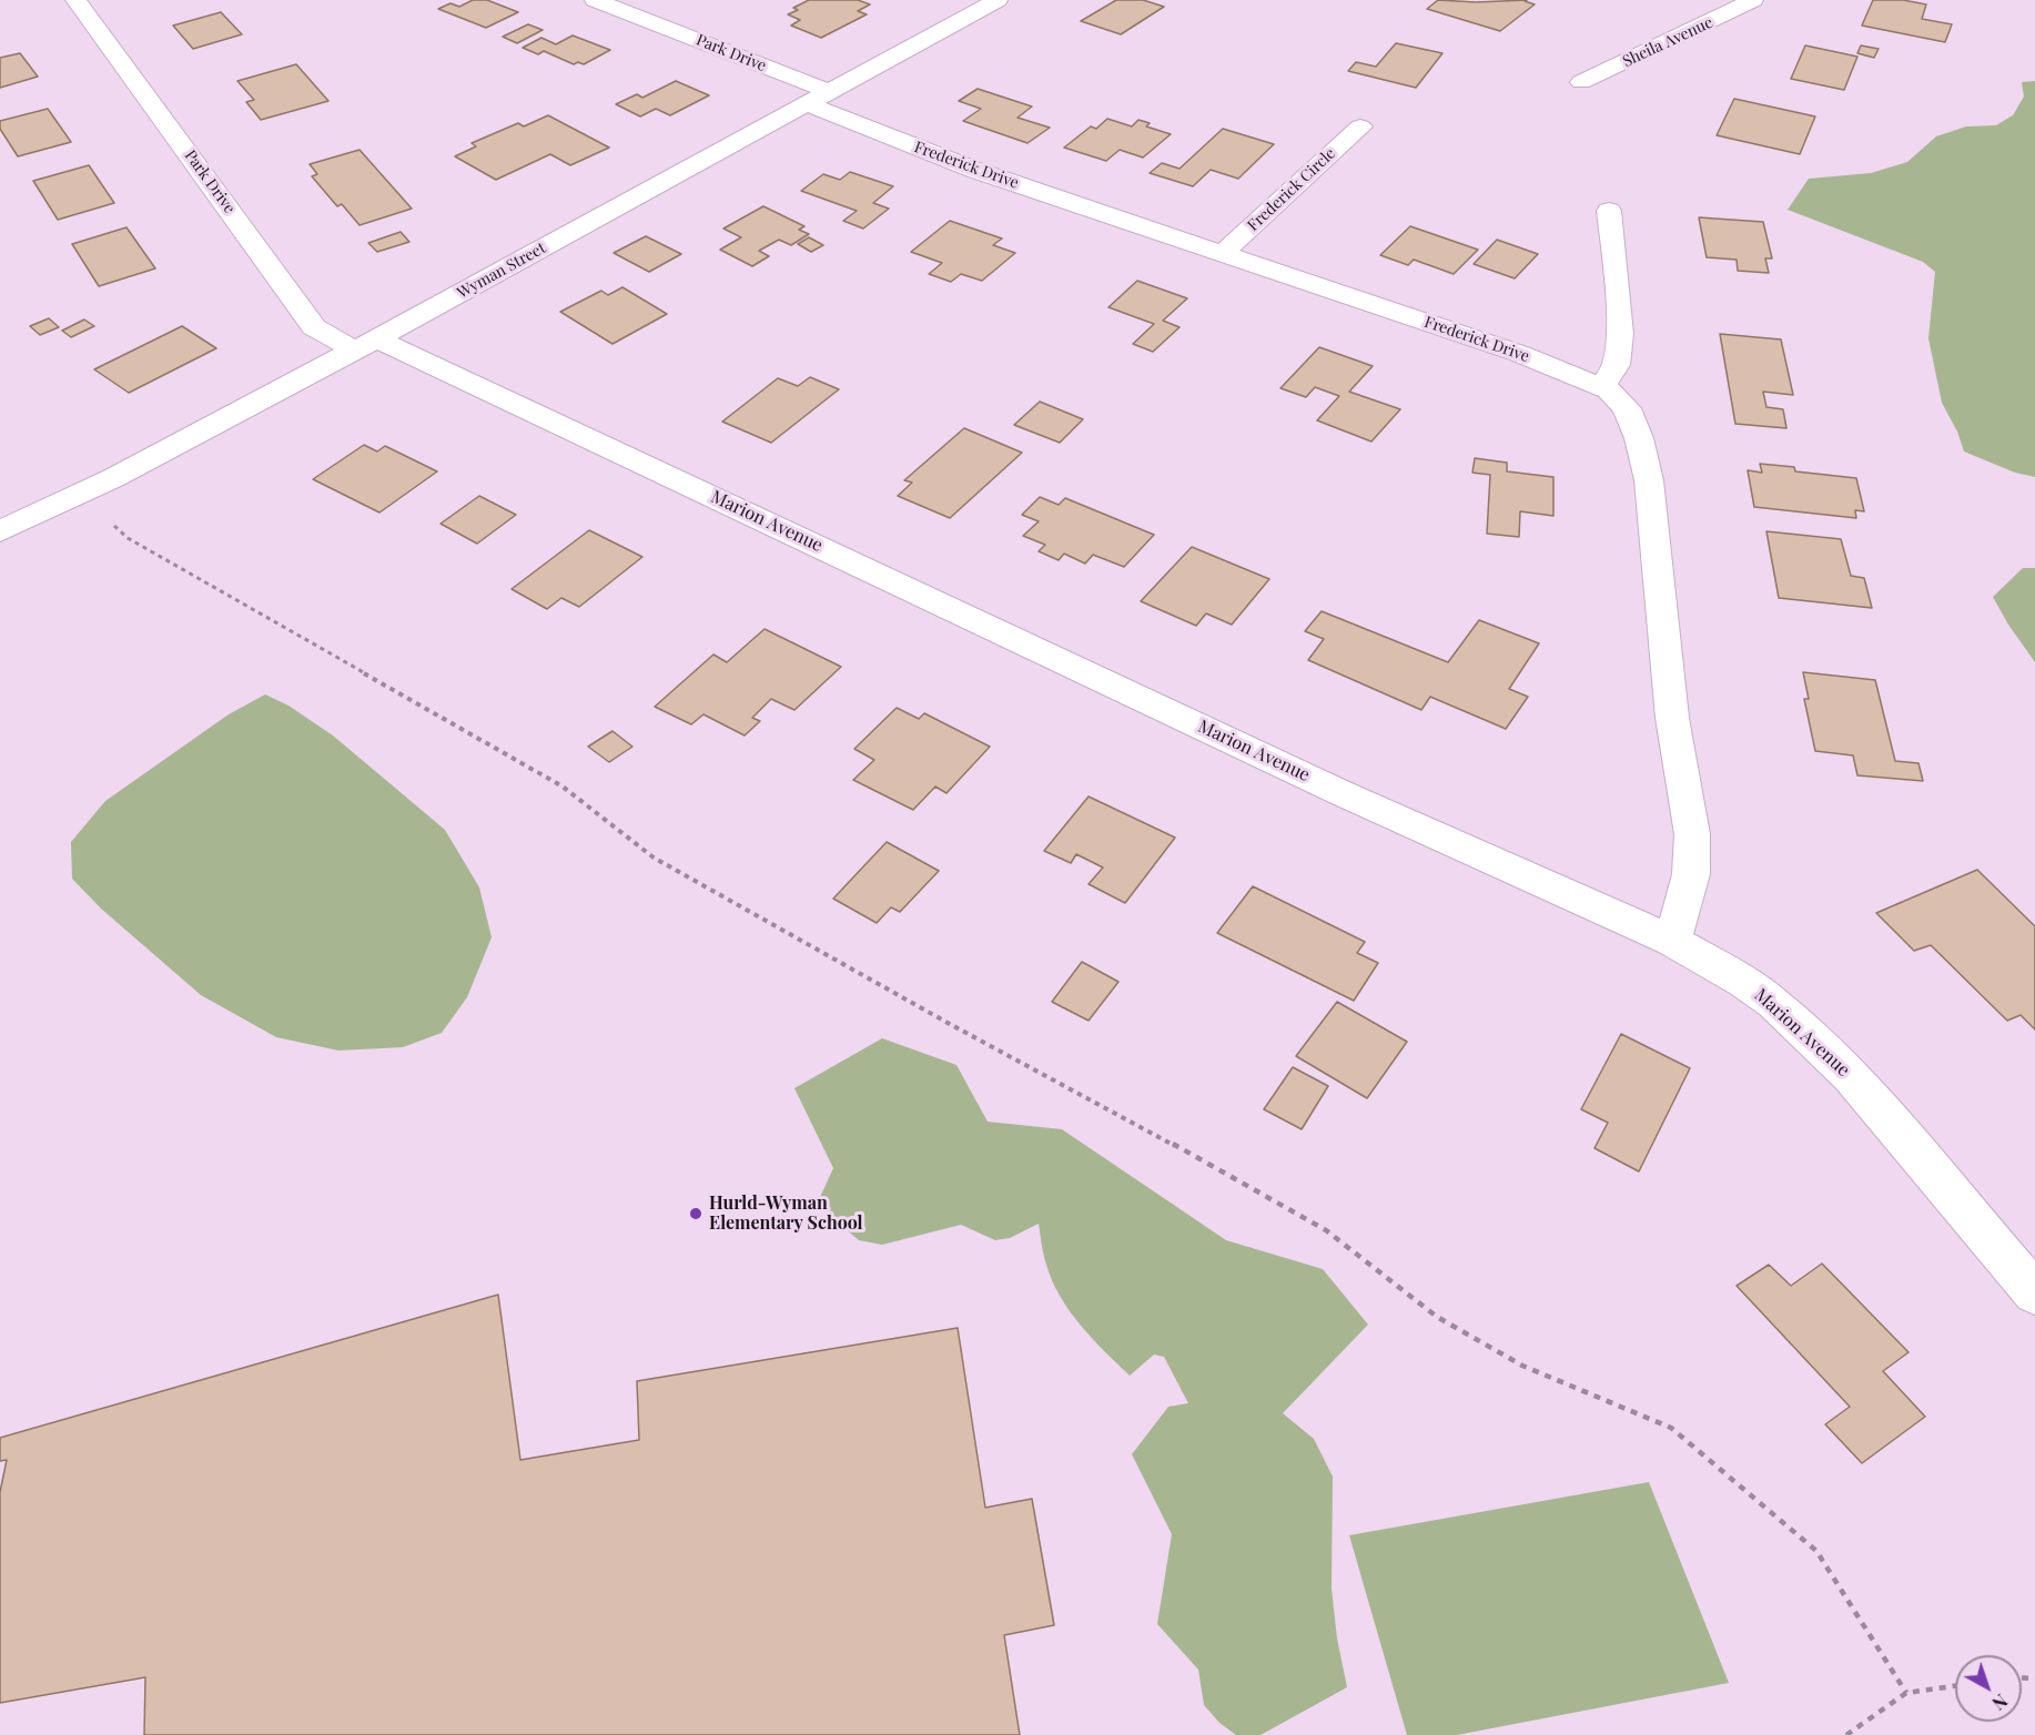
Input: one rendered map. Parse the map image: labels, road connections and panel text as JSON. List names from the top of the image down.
{
  "streets": {
    "street": [
      "Sheila Avenue",
      "Park Drive",
      "Frederick Drive",
      "Frederick Circle",
      "Wyman Street",
      "Marion Avenue"
    ]
  },
  "crossings": [
    ["Park Drive", "Frederick Drive"],
    ["Park Drive", "Wyman Street"],
    ["Park Drive", "Marion Avenue"],
    ["Frederick Drive", "Frederick Circle"],
    ["Frederick Drive", "Wyman Street"],
    ["Frederick Drive", "Marion Avenue"],
    ["Wyman Street", "Marion Avenue"]
  ],
  "places": ["Hurld-Wyman Elementary School"],
  "north": "bottom right"
}
